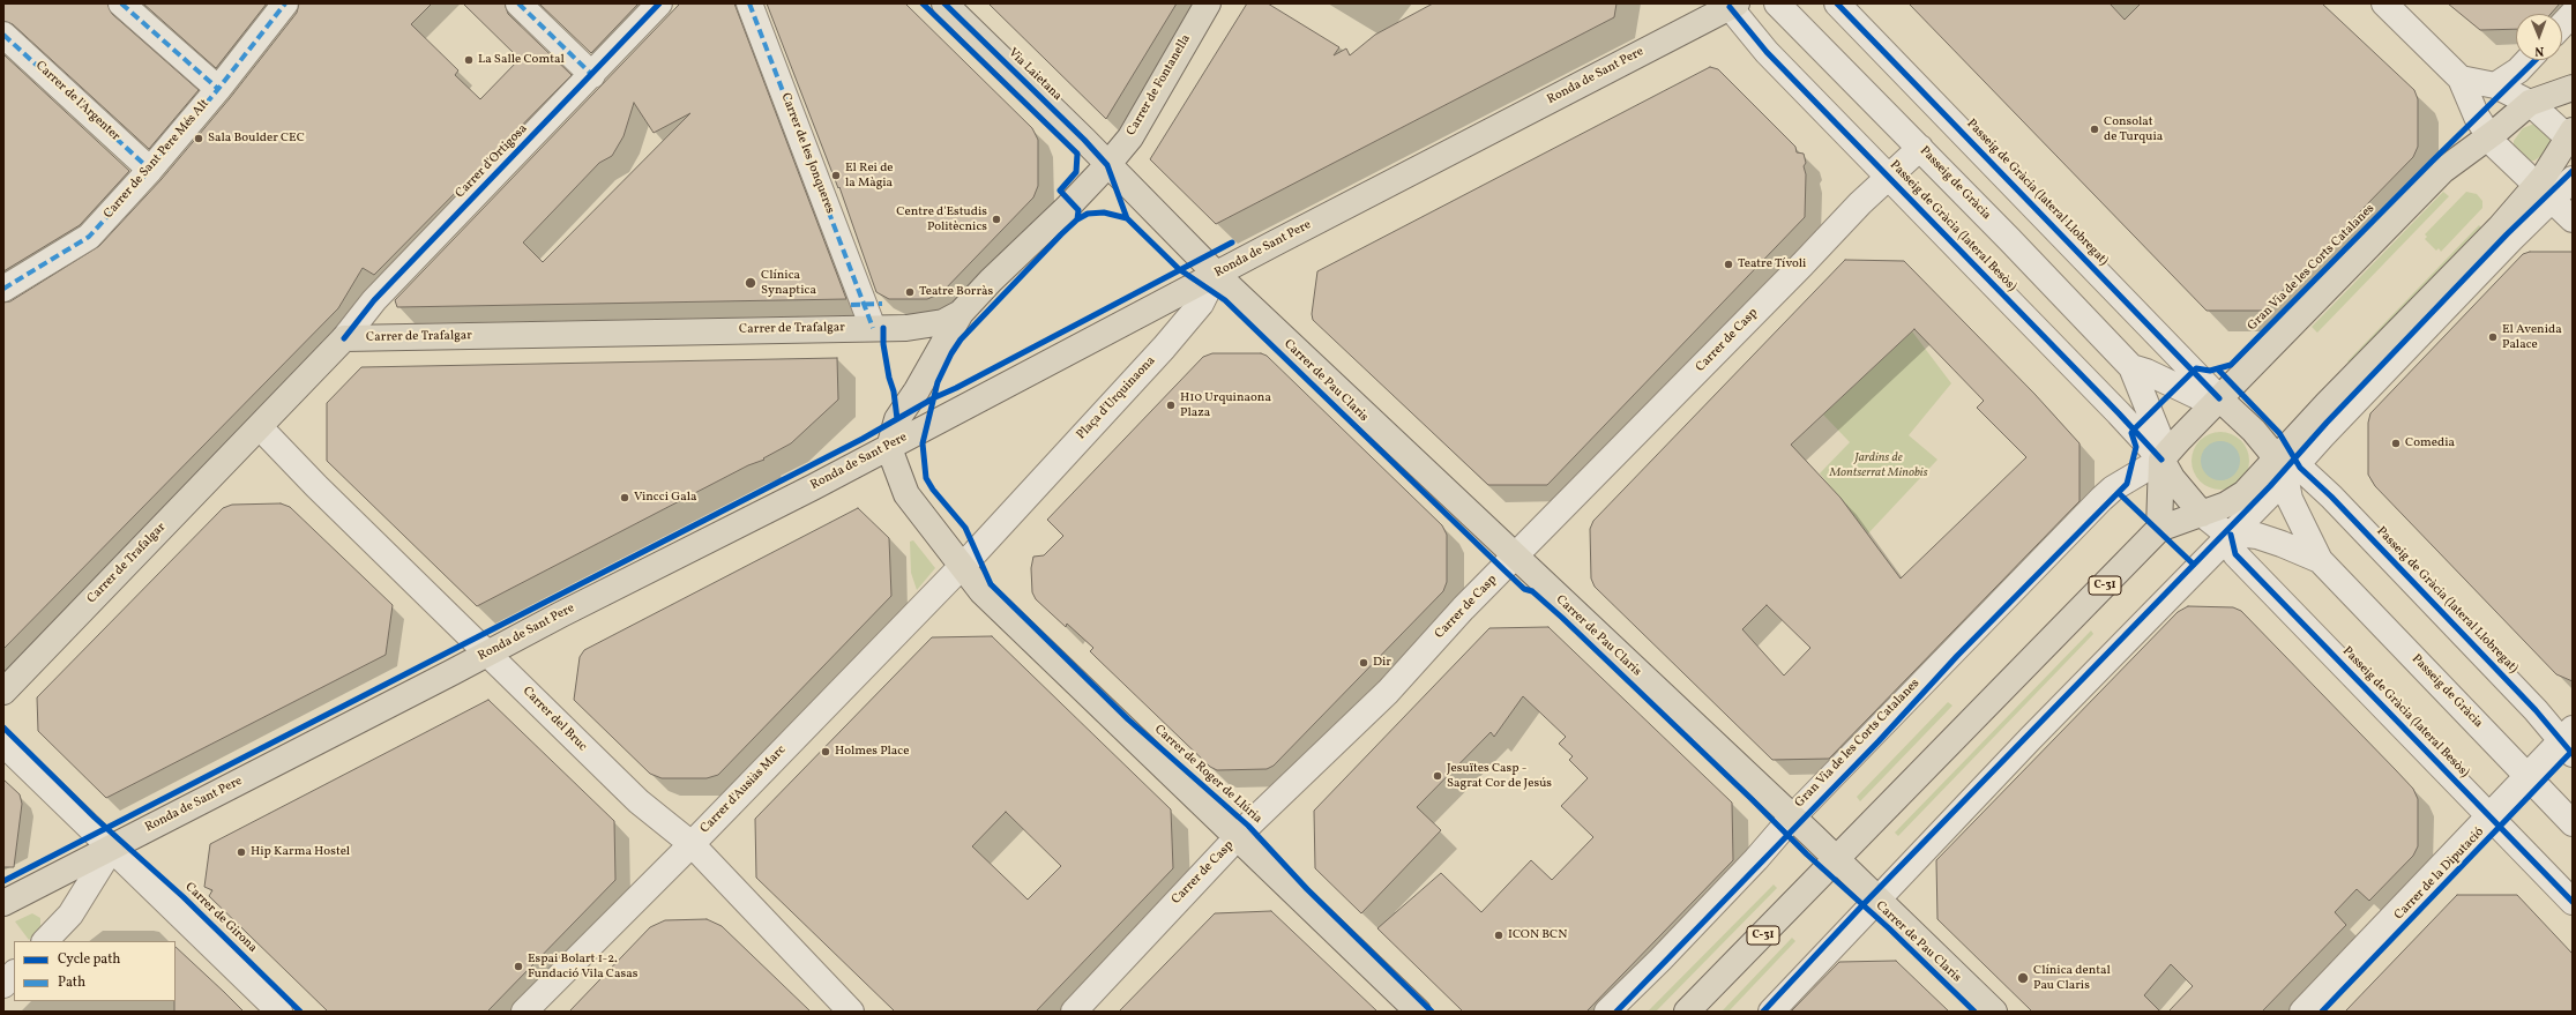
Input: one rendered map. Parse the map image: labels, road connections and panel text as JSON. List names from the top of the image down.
{
  "streets": {
    "main road": [
      "Via Laietana",
      "Ronda de Sant Pere",
      "Carrer de Fontanella",
      "Passeig de Gràcia",
      "Gran Via de les Corts Catalanes",
      "Carrer de Trafalgar",
      "Carrer de Pau Claris",
      "C-31",
      "Carrer de Roger de Llúria"
    ],
    "street": [
      "Carrer de l'Argenter",
      "Carrer de les Jonqueres",
      "Carrer de Sant Pere Més Alt",
      "Carrer d'Ortigosa",
      "Passeig de Gràcia (lateral Llobregat)",
      "Passeig de Gràcia (lateral Besòs)",
      "Carrer de Casp",
      "Plaça d'Urquinaona",
      "Carrer del Bruc",
      "Carrer d'Ausiàs Marc",
      "Carrer de la Diputació",
      "Carrer de Girona"
    ]
  },
  "crossings": [
    ["Via Laietana", "Carrer de Fontanella"],
    ["Ronda de Sant Pere", "Passeig de Gràcia (lateral Besòs)"],
    ["Ronda de Sant Pere", "Carrer de Pau Claris"],
    ["Ronda de Sant Pere", "Plaça d'Urquinaona"],
    ["Ronda de Sant Pere", "Carrer del Bruc"],
    ["Ronda de Sant Pere", "Carrer de Girona"],
    ["Carrer de l'Argenter", "Carrer de Sant Pere Més Alt"],
    ["Carrer de les Jonqueres", "Carrer de Trafalgar"],
    ["Carrer d'Ortigosa", "Carrer de Trafalgar"],
    ["Passeig de Gràcia", "Passeig de Gràcia (lateral Llobregat)"],
    ["Passeig de Gràcia", "Passeig de Gràcia (lateral Besòs)"],
    ["Passeig de Gràcia", "Gran Via de les Corts Catalanes"],
    ["Passeig de Gràcia", "Carrer de Casp"],
    ["Passeig de Gràcia", "C-31"],
    ["Passeig de Gràcia", "Carrer de la Diputació"],
    ["Passeig de Gràcia (lateral Llobregat)", "Gran Via de les Corts Catalanes"],
    ["Passeig de Gràcia (lateral Llobregat)", "C-31"],
    ["Passeig de Gràcia (lateral Llobregat)", "Carrer de la Diputació"],
    ["Passeig de Gràcia (lateral Besòs)", "Gran Via de les Corts Catalanes"],
    ["Passeig de Gràcia (lateral Besòs)", "Carrer de Casp"],
    ["Passeig de Gràcia (lateral Besòs)", "Carrer de la Diputació"],
    ["Carrer de Trafalgar", "Carrer del Bruc"],
    ["Carrer de Casp", "Carrer de Pau Claris"],
    ["Carrer de Casp", "Carrer de Roger de Llúria"],
    ["Carrer de Pau Claris", "Plaça d'Urquinaona"],
    ["Carrer de Pau Claris", "C-31"],
    ["Plaça d'Urquinaona", "Carrer de Roger de Llúria"],
    ["Plaça d'Urquinaona", "Carrer d'Ausiàs Marc"],
    ["Carrer del Bruc", "Carrer d'Ausiàs Marc"],
    ["Carrer de Roger de Llúria", "Carrer d'Ausiàs Marc"]
  ],
  "parks": ["Jardins de Montserrat Minobis"],
  "places": [
    "La Salle Comtal",
    "Consolat de Turquia",
    "Sala Boulder CEC",
    "El Rei de la Màgia",
    "Centre d'Estudis Politècnics",
    "Teatre Tívoli",
    "Clínica Synaptica",
    "Teatre Borràs",
    "El Avenida Palace",
    "H10 Urquinaona Plaza",
    "Comedia",
    "Vincci Gala",
    "Dir",
    "Holmes Place",
    "Jesuïtes Casp - Sagrat Cor de Jesús",
    "Hip Karma Hostel",
    "ICON BCN",
    "Espai Bolart 1-2. Fundació Vila Casas",
    "Clínica dental Pau Claris"
  ],
  "legend": ["Cycle path", "Path"],
  "north": "bottom"
}
